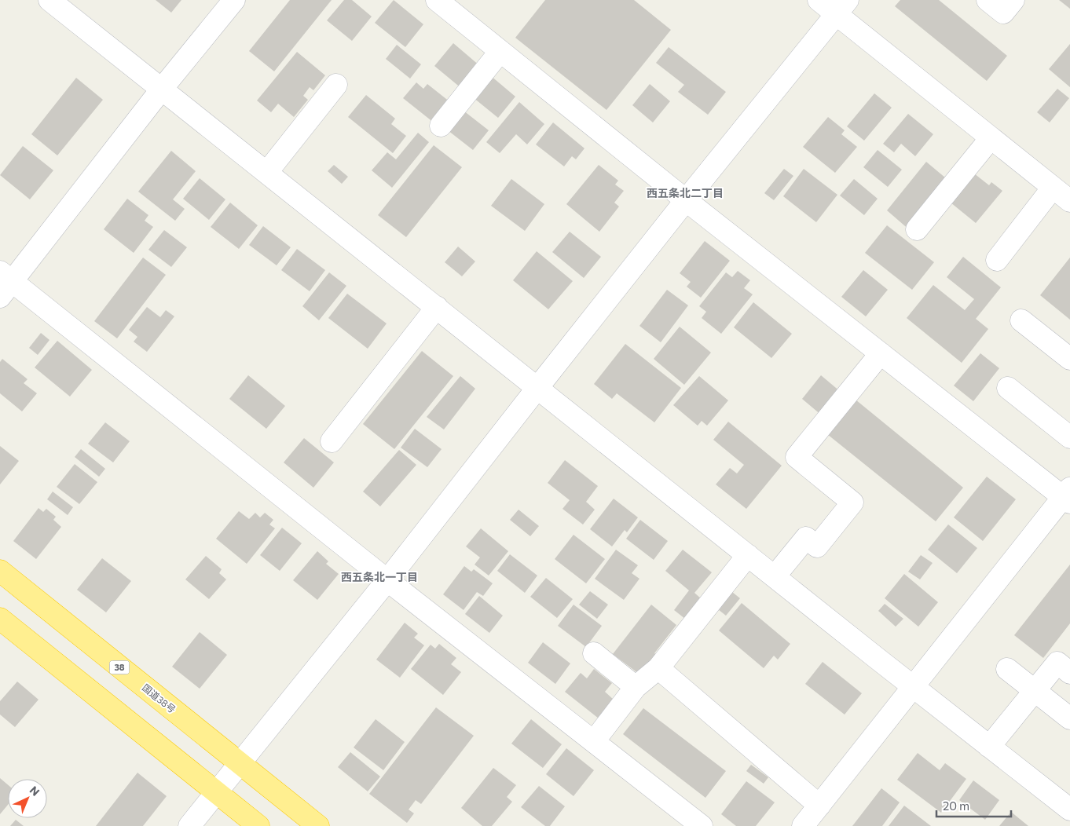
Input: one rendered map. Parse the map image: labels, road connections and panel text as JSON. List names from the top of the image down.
{
  "streets": {
    "highway": ["38", "国道38号"]
  },
  "districts": ["西五条北二丁目", "西五条北一丁目"],
  "scale_bar": "20 m",
  "north": "top right"
}
